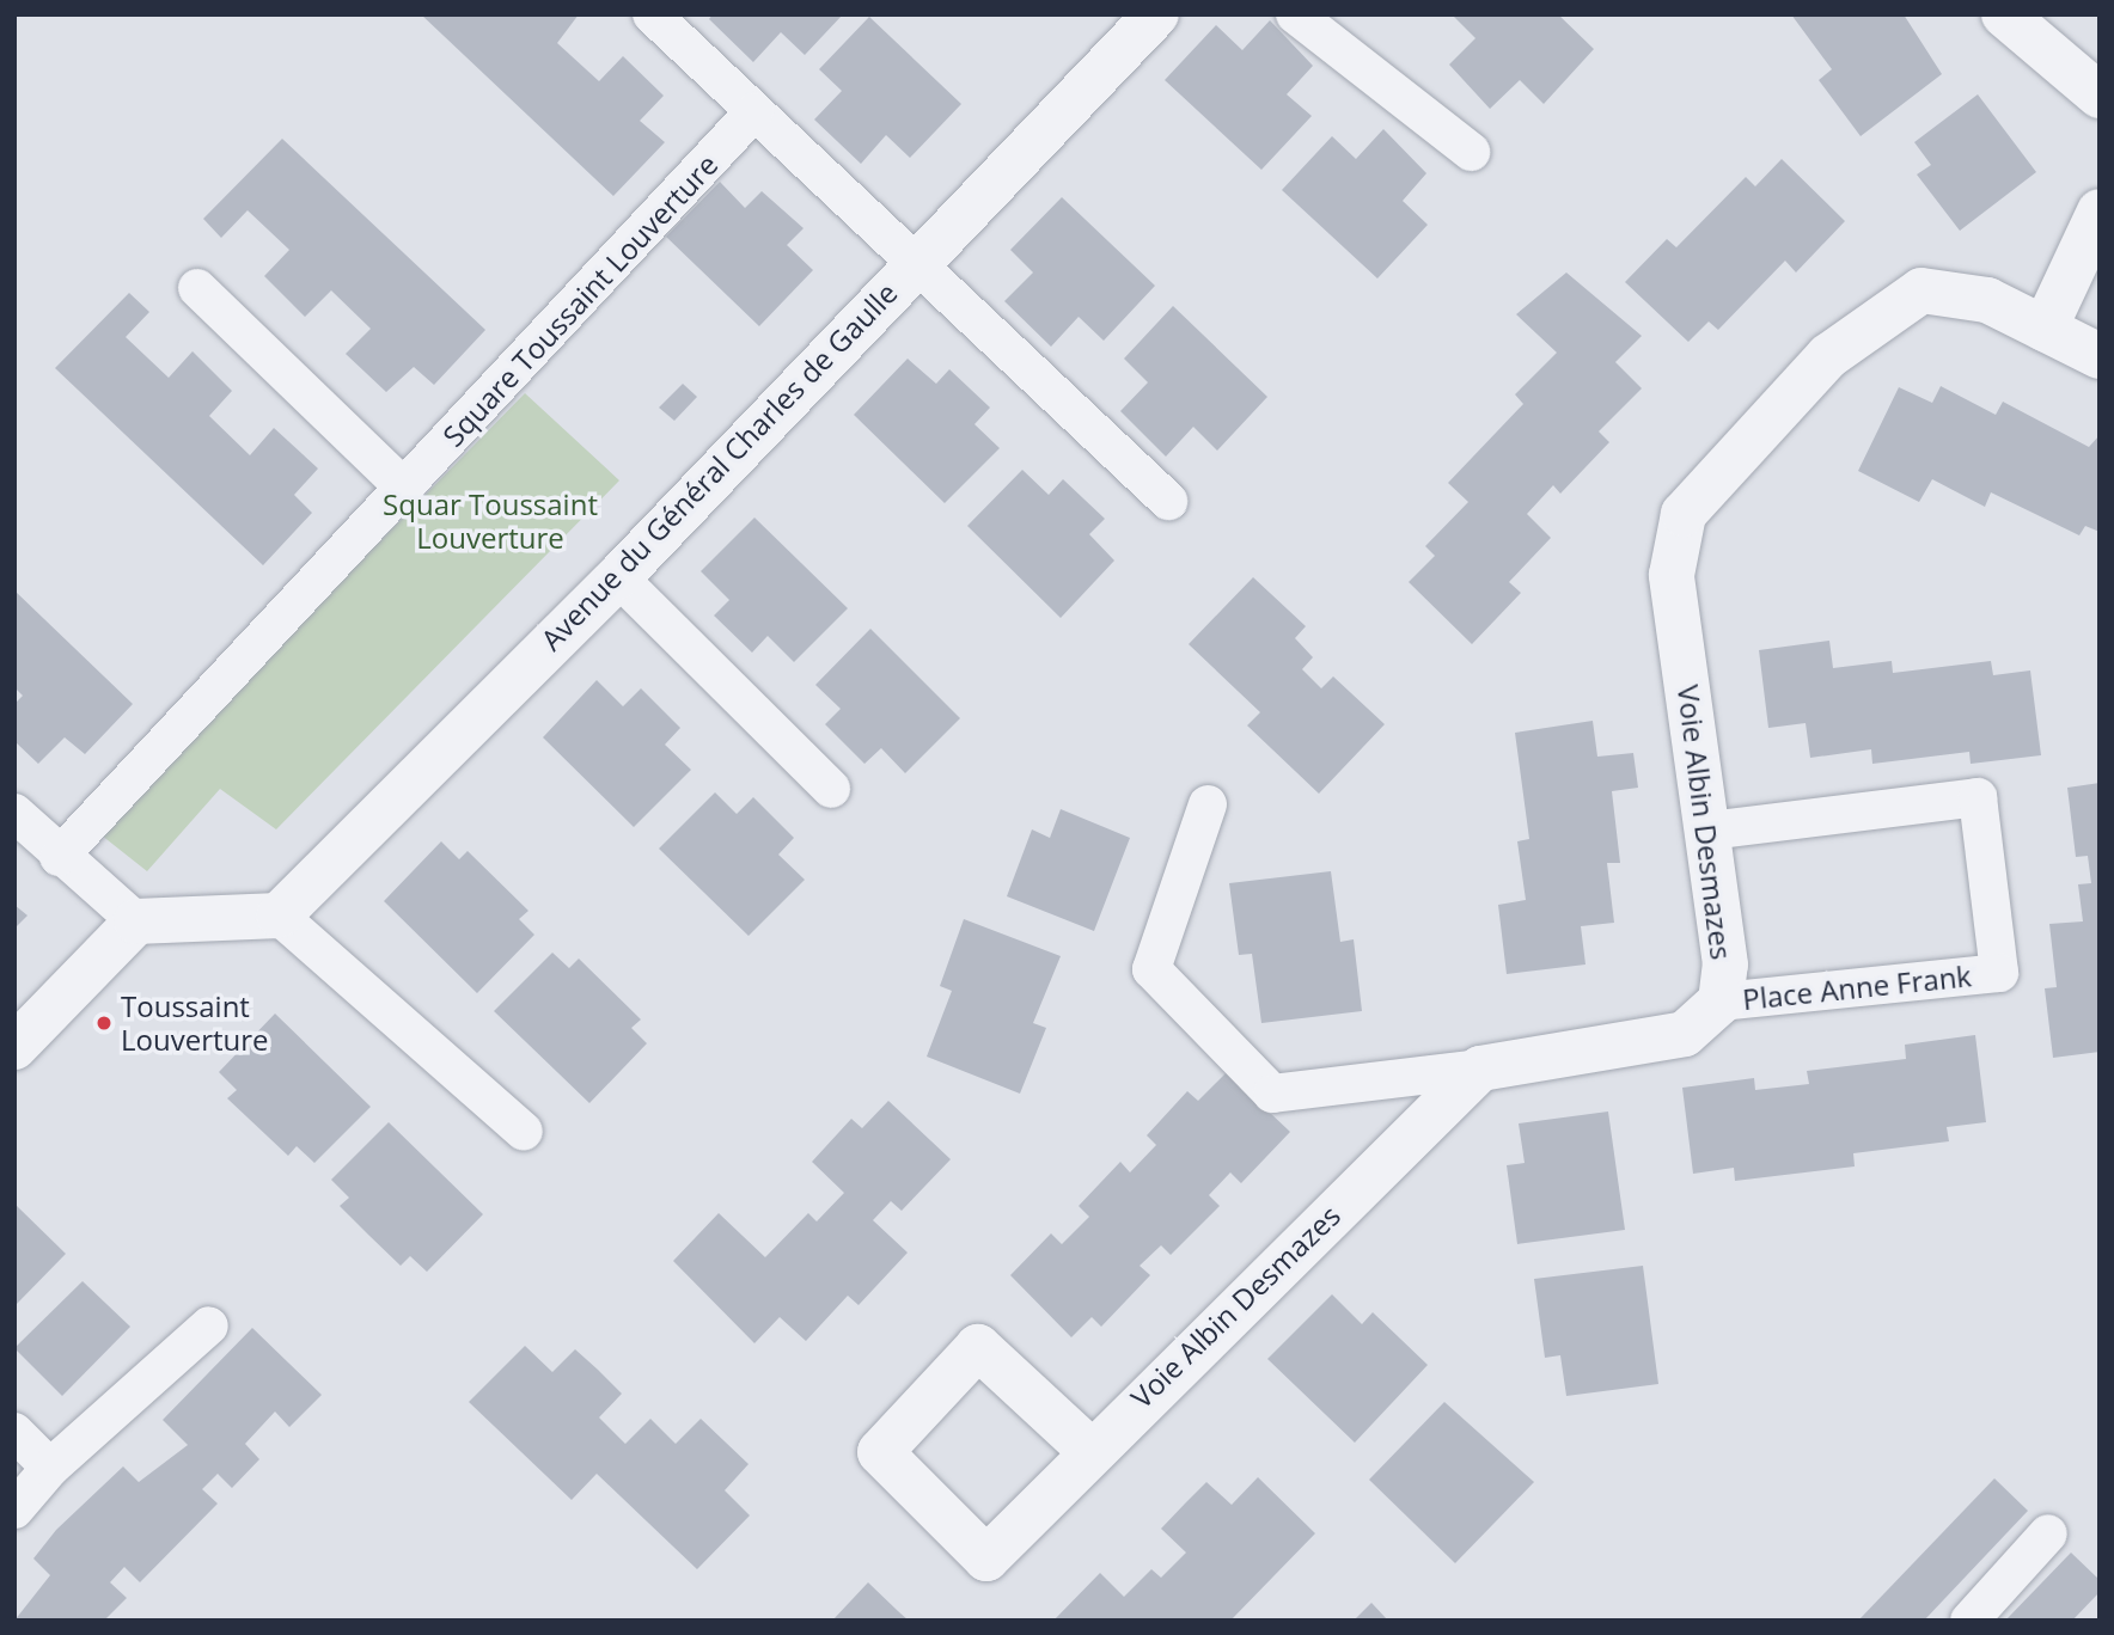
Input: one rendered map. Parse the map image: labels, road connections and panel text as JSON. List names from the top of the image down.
{
  "streets": {
    "street": ["Avenue du Général Charles de Gaulle", "Voie Albin Desmazes"],
    "lane": ["Square Toussaint Louverture", "Place Anne Frank"]
  },
  "crossings": [
    ["Voie Albin Desmazes", "Place Anne Frank"]
  ],
  "parks": ["Squar Toussaint Louverture"],
  "places": ["Toussaint Louverture"]
}
